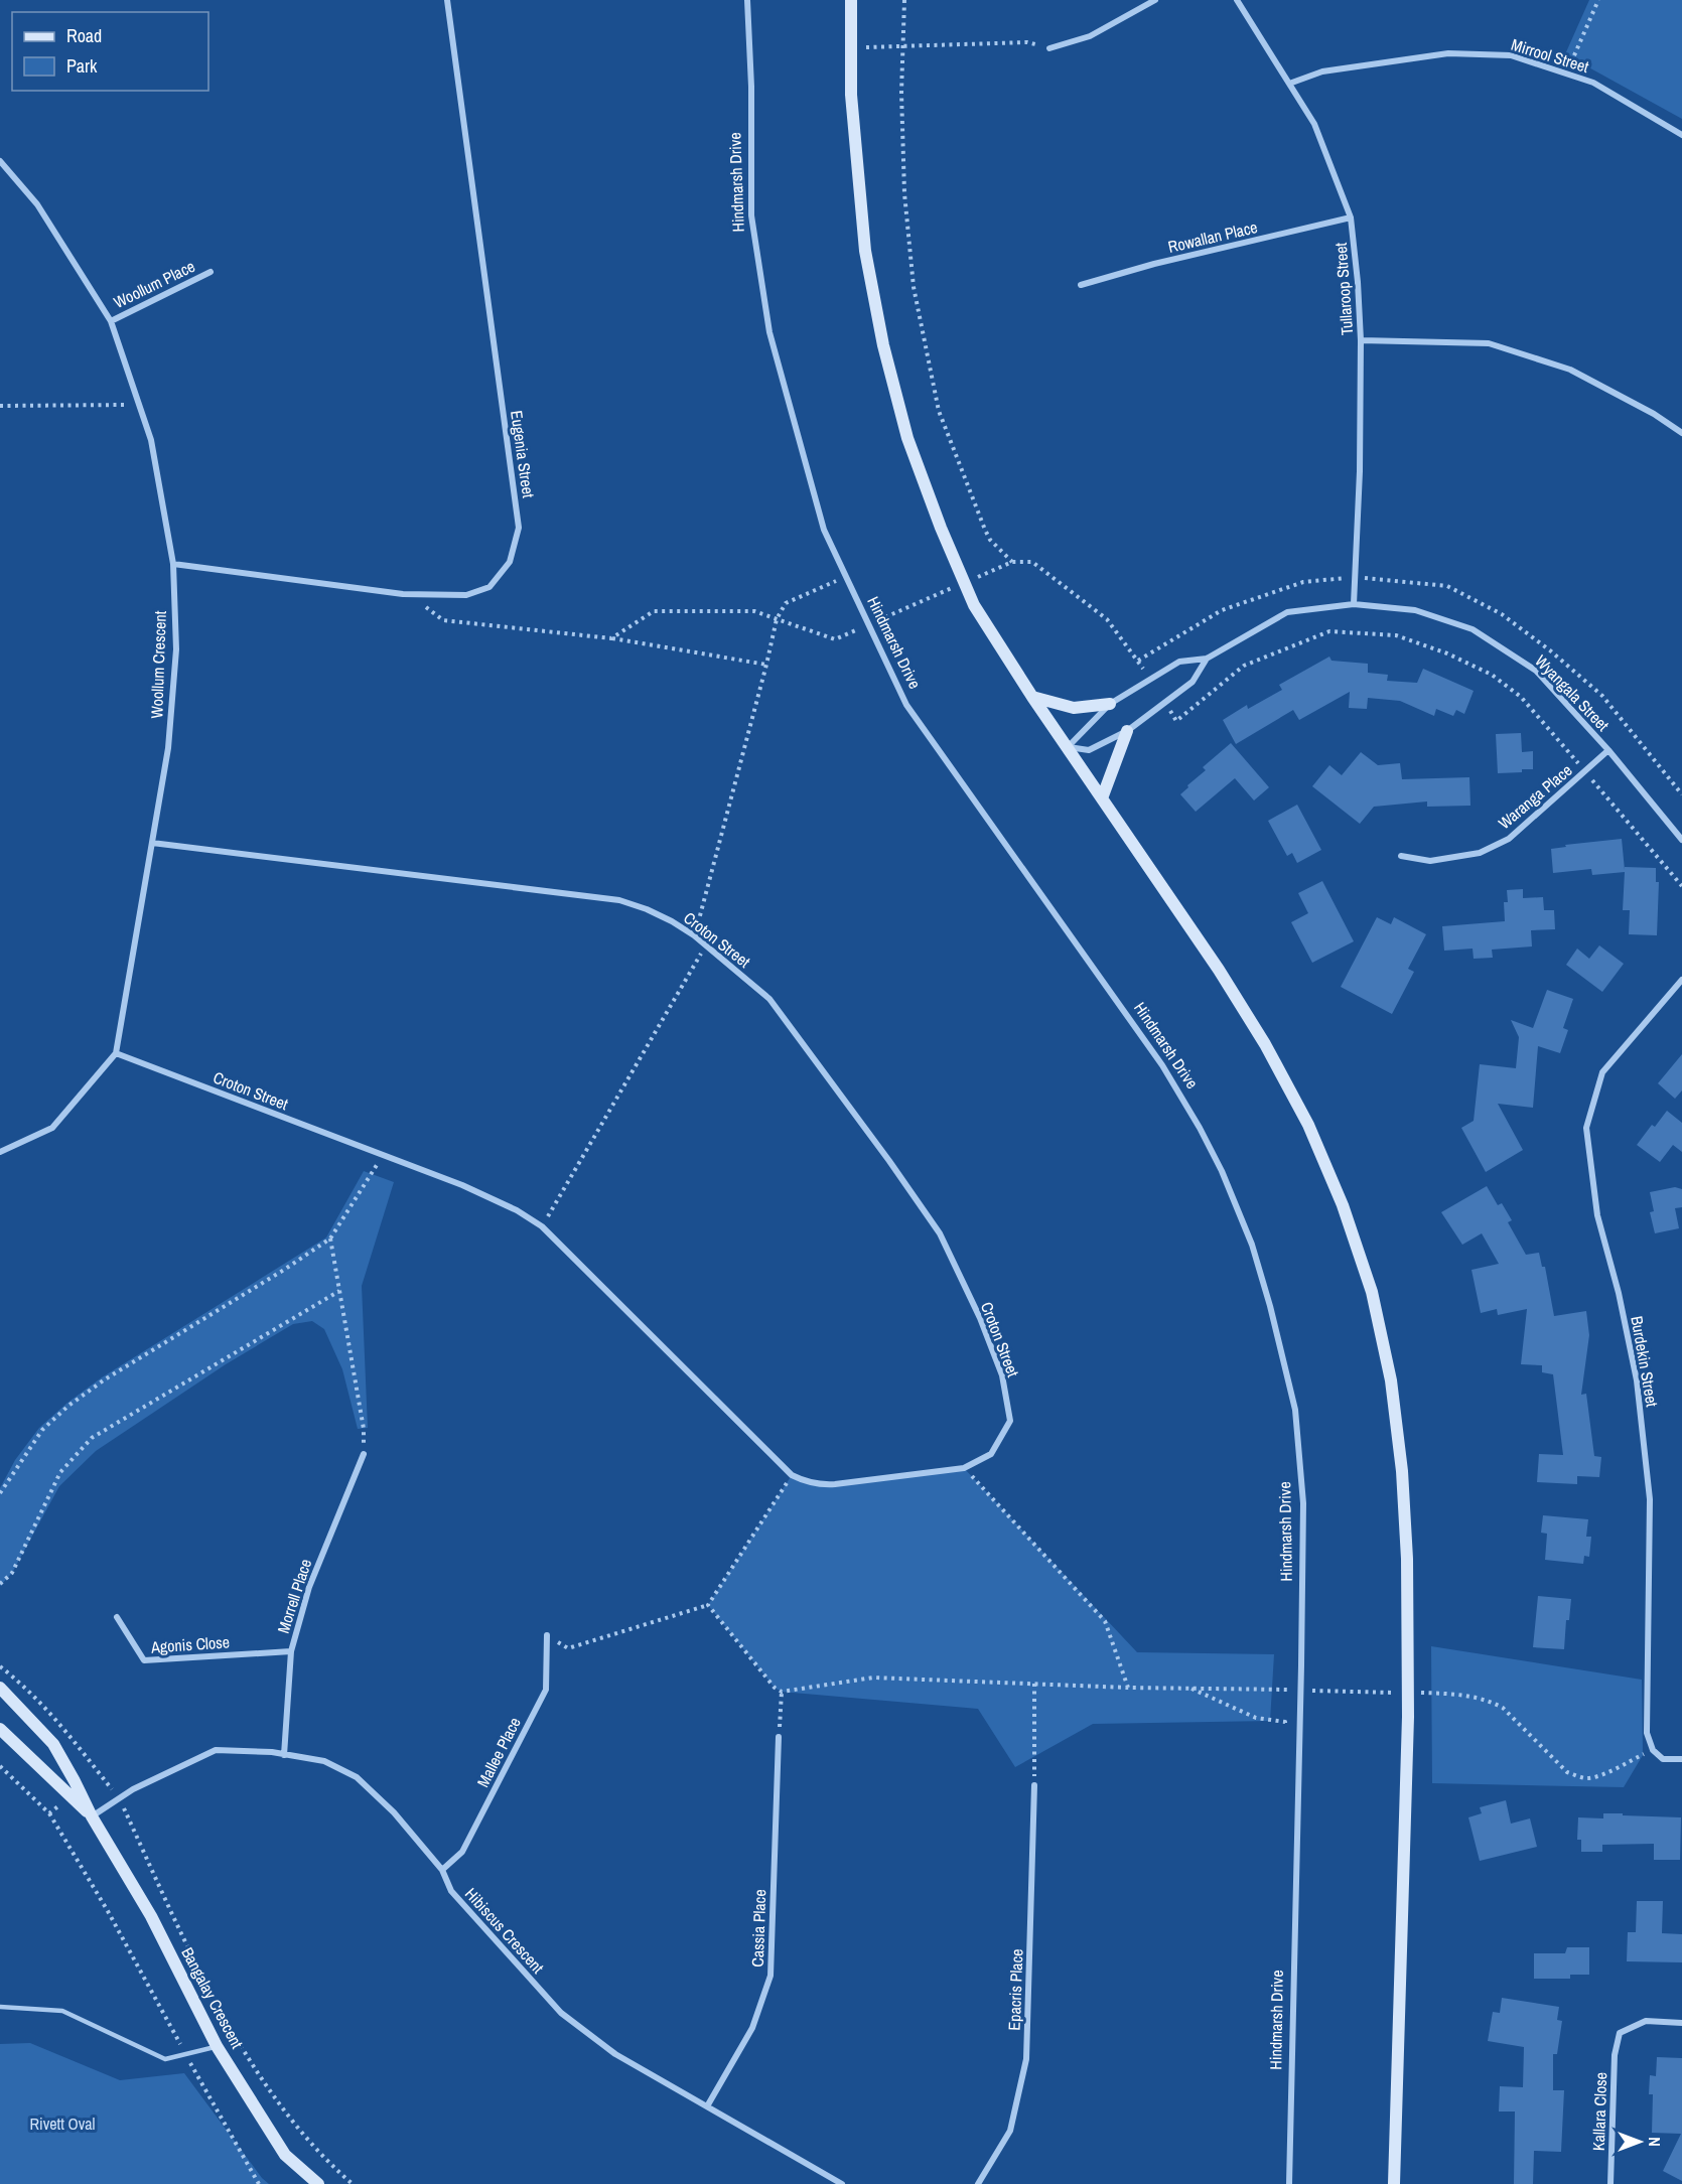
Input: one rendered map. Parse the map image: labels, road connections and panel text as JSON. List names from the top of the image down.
{
  "streets": {
    "main road": ["Bangalay Crescent"],
    "street": [
      "Mirrool Street",
      "Hindmarsh Drive",
      "Rowallan Place",
      "Woollum Place",
      "Tullaroop Street",
      "Eugenia Street",
      "Woollum Crescent",
      "Wyangala Street",
      "Waranga Place",
      "Croton Street",
      "Burdekin Street",
      "Morrell Place",
      "Agonis Close",
      "Mallee Place",
      "Cassia Place",
      "Hibiscus Crescent",
      "Epacris Place",
      "Kallara Close"
    ]
  },
  "crossings": [
    ["Mirrool Street", "Tullaroop Street"],
    ["Rowallan Place", "Tullaroop Street"],
    ["Woollum Place", "Woollum Crescent"],
    ["Tullaroop Street", "Wyangala Street"],
    ["Eugenia Street", "Woollum Crescent"],
    ["Woollum Crescent", "Croton Street"],
    ["Wyangala Street", "Waranga Place"],
    ["Morrell Place", "Agonis Close"],
    ["Morrell Place", "Hibiscus Crescent"],
    ["Mallee Place", "Hibiscus Crescent"],
    ["Cassia Place", "Hibiscus Crescent"],
    ["Hibiscus Crescent", "Bangalay Crescent"]
  ],
  "parks": ["Rivett Oval"],
  "legend": ["Road", "Park"],
  "north": "right"
}
